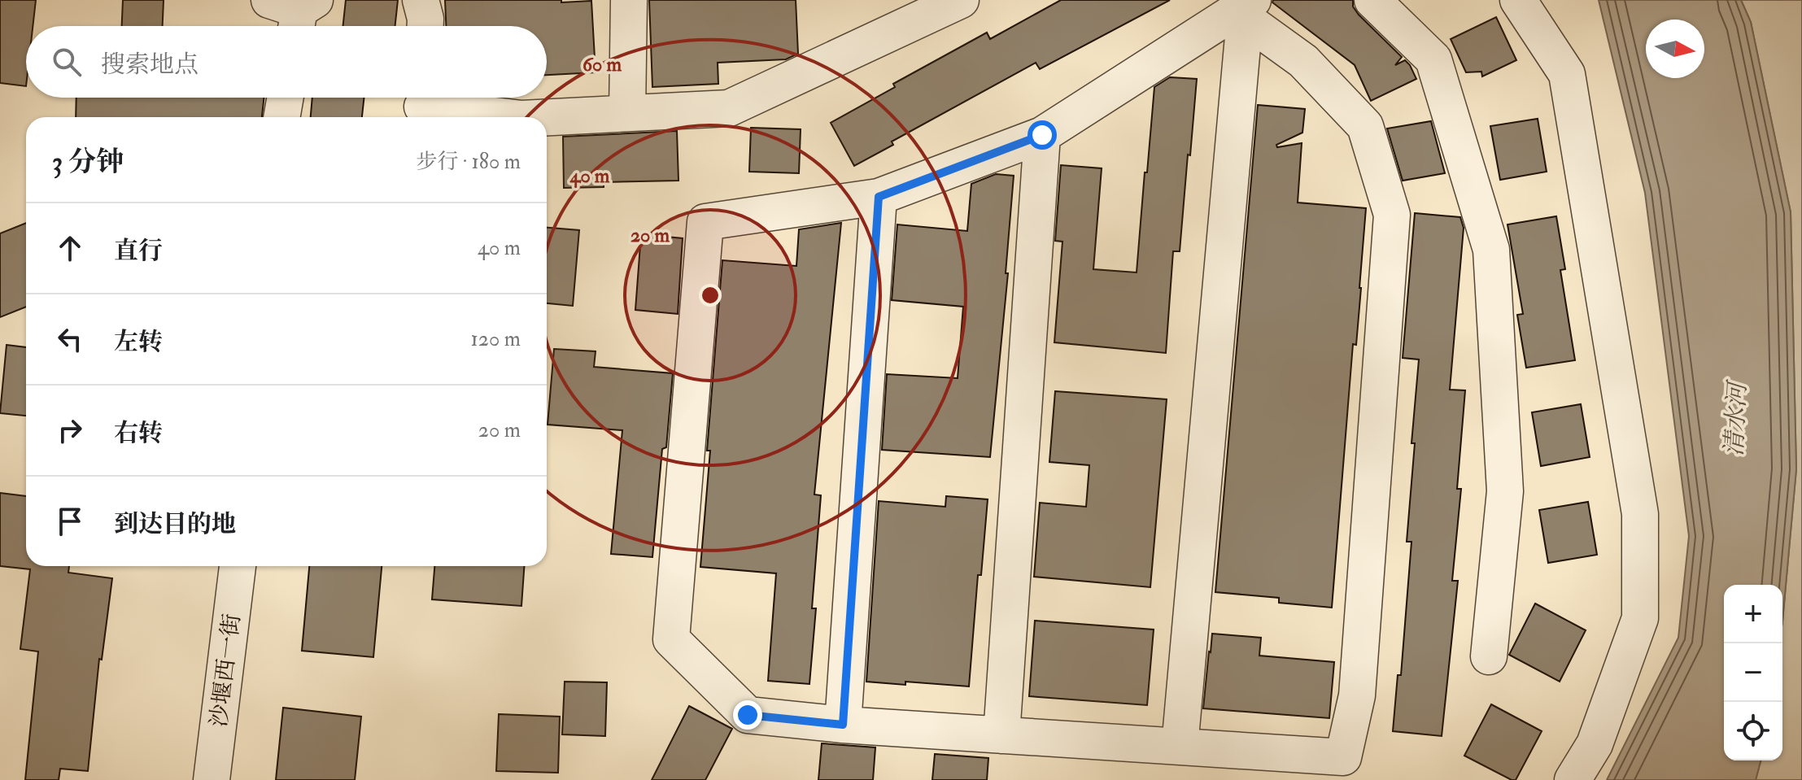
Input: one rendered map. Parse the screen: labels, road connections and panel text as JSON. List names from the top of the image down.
{
  "streets": {
    "street": ["沙堰西一街"]
  },
  "water": ["清水河"],
  "north": "right",
  "page": {
    "search": "搜索地点",
    "heading": ["3 分钟", "步行 · 180 m"],
    "list": [
      ["直行", "40 m"],
      ["左转", "120 m"],
      ["右转", "20 m"],
      "到达目的地"
    ],
    "map_buttons": ["+", "−"]
  },
  "rings": ["60 m", "40 m", "20 m"]
}
